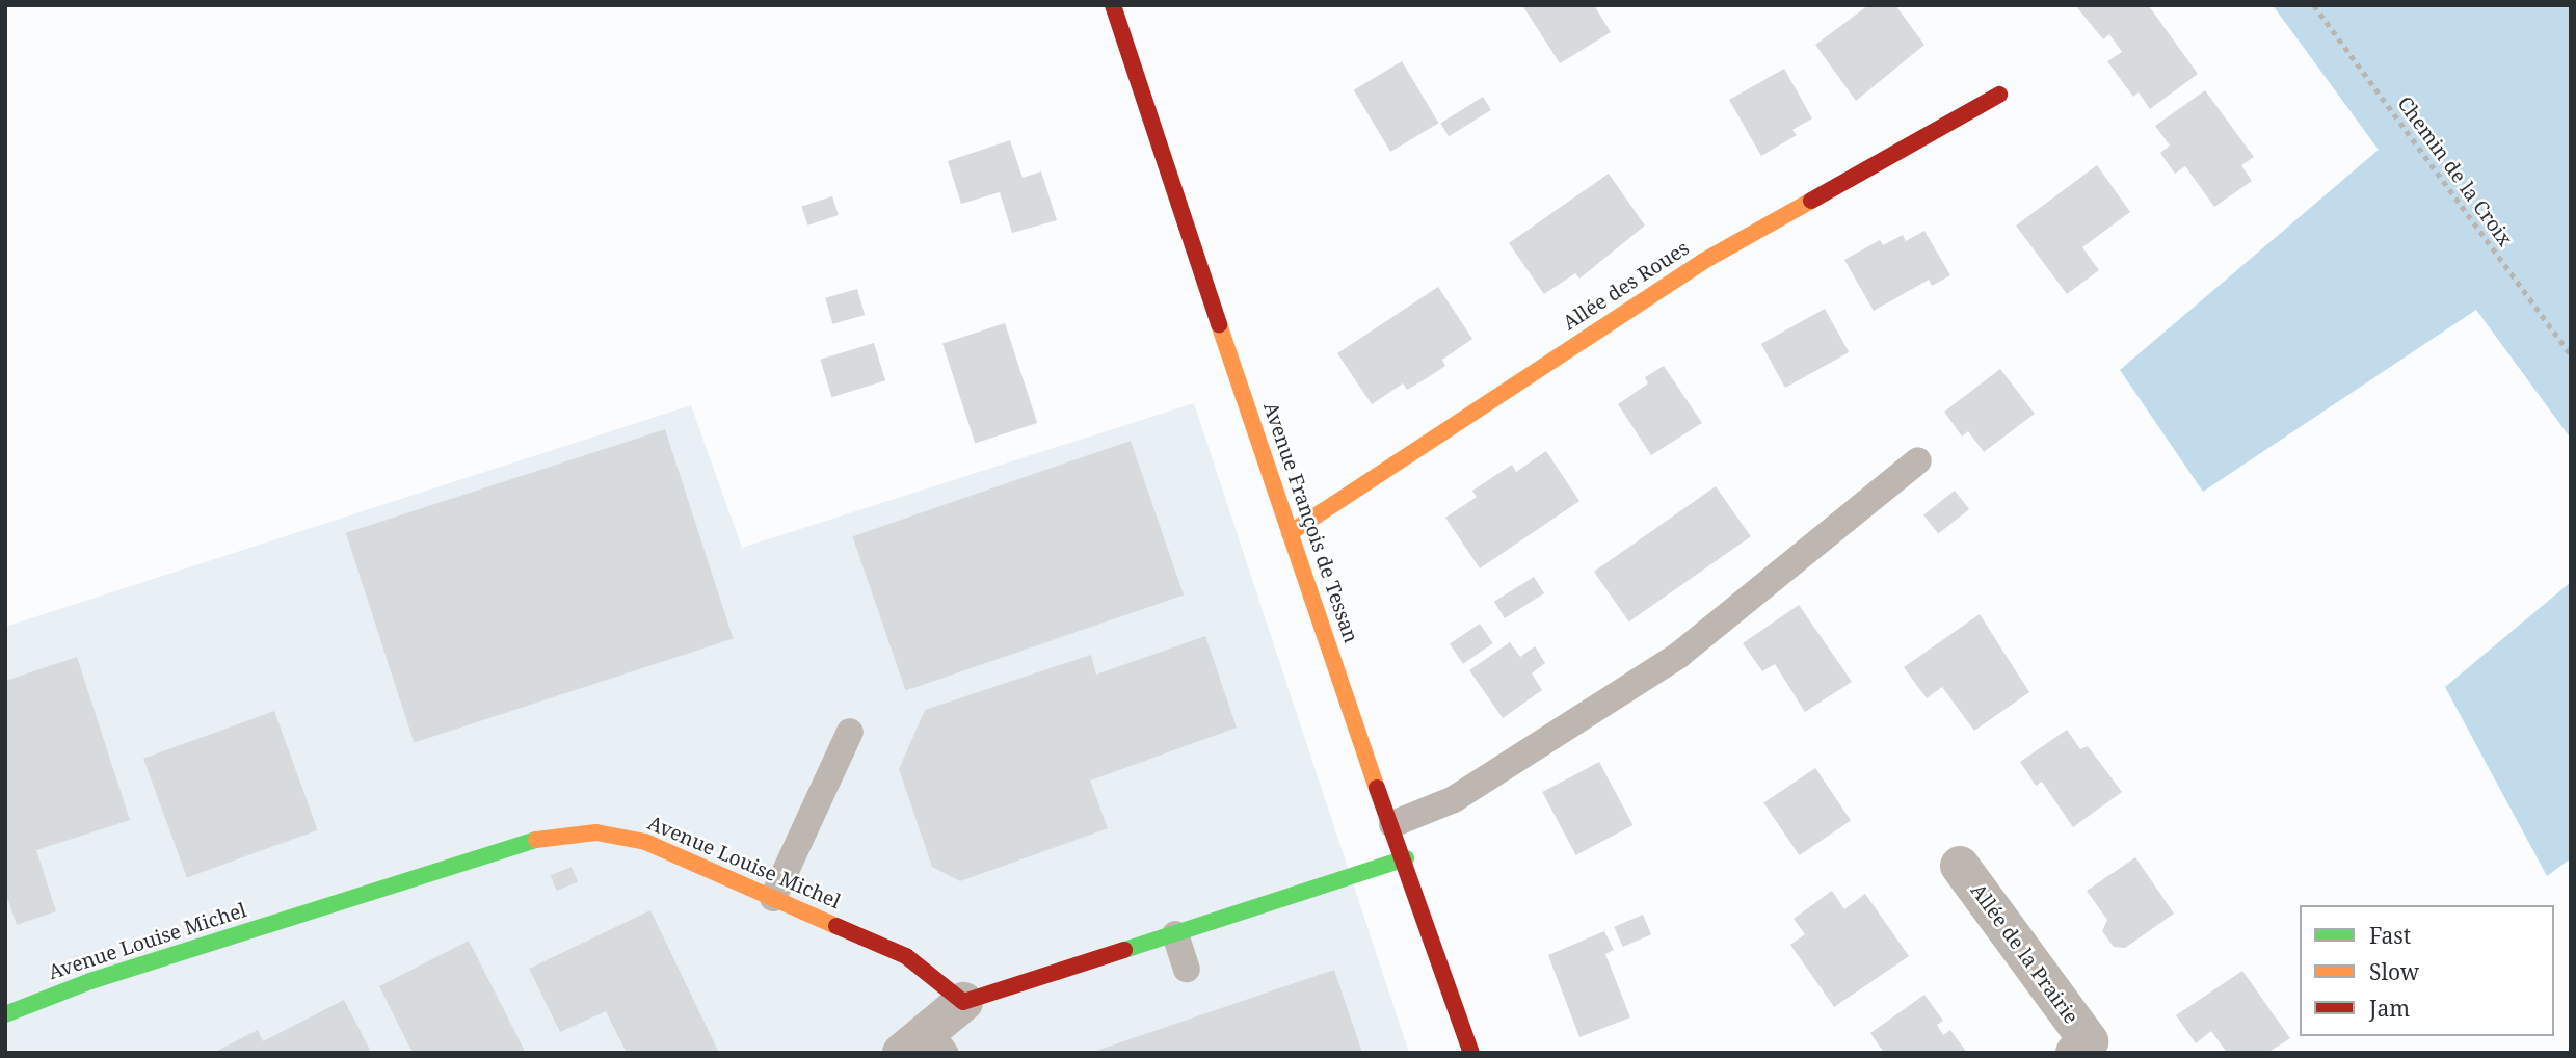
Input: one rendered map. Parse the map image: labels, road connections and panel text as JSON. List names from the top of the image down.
{
  "streets": {
    "street": [
      "Allée des Roues",
      "Avenue François de Tessan",
      "Avenue Louise Michel",
      "Allée de la Prairie"
    ],
    "path": ["Chemin de la Croix"]
  },
  "crossings": [
    ["Allée des Roues", "Avenue François de Tessan"]
  ],
  "legend": ["Fast", "Slow", "Jam"]
}
